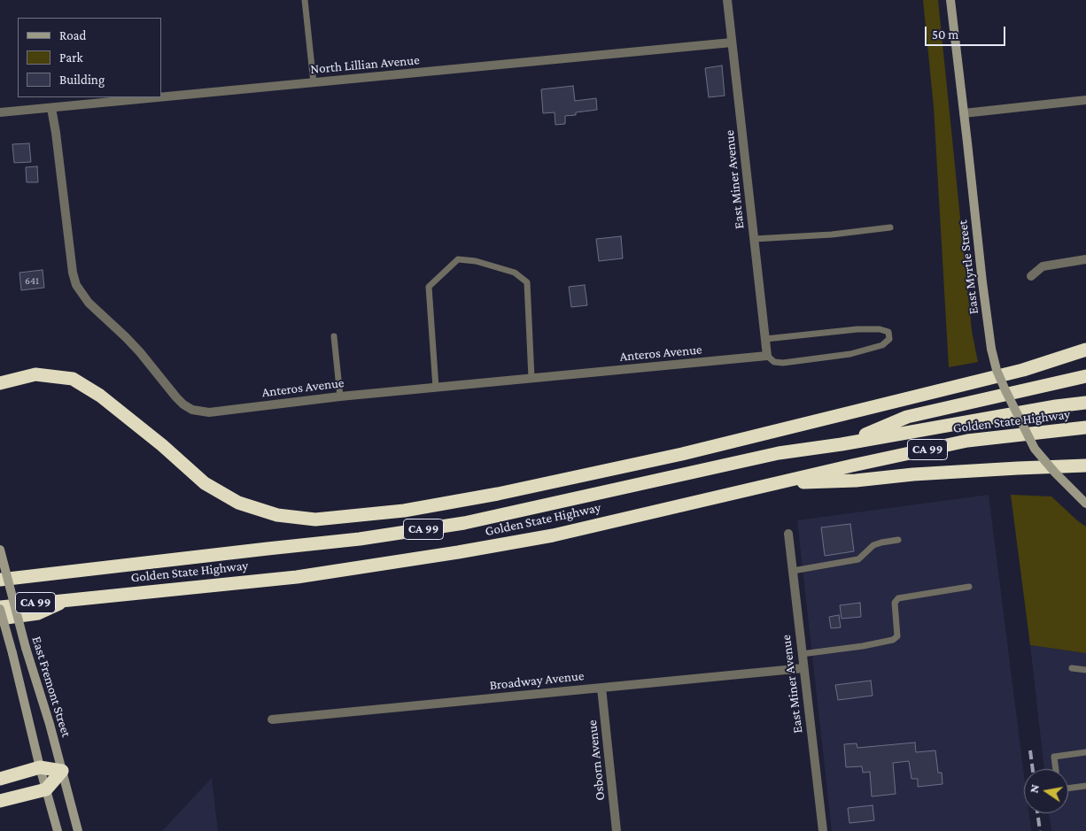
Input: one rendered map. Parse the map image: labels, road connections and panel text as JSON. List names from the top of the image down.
{
  "streets": {
    "highway": ["Golden State Highway", "CA 99"],
    "street": [
      "North Lillian Avenue",
      "East Miner Avenue",
      "East Myrtle Street",
      "Anteros Avenue",
      "Broadway Avenue",
      "East Fremont Street",
      "Osborn Avenue"
    ]
  },
  "crossings": [
    ["North Lillian Avenue", "East Miner Avenue"],
    ["North Lillian Avenue", "Anteros Avenue"],
    ["East Miner Avenue", "Anteros Avenue"],
    ["East Miner Avenue", "Broadway Avenue"],
    ["Golden State Highway", "East Fremont Street"],
    ["Broadway Avenue", "Osborn Avenue"]
  ],
  "house_numbers": ["641"],
  "legend": ["Road", "Park", "Building"],
  "scale_bar": "50 m",
  "north": "left"
}
